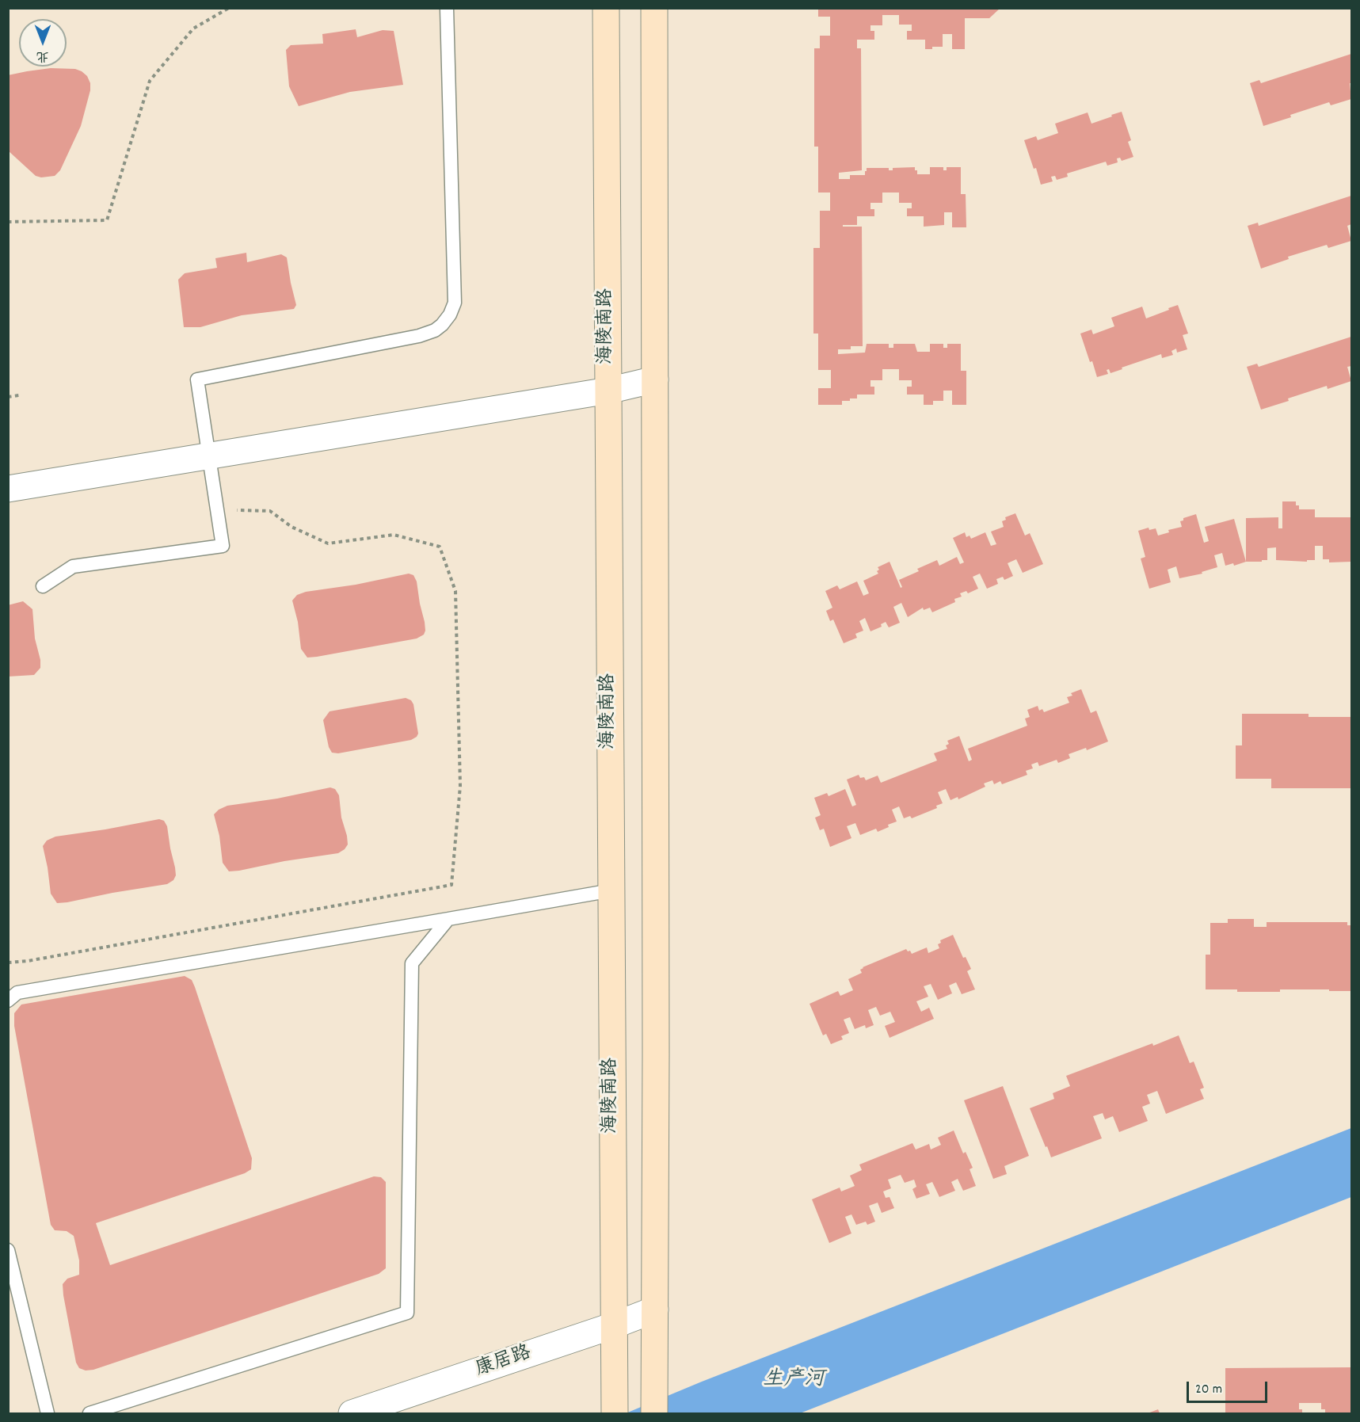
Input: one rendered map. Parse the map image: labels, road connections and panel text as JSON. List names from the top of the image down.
{
  "streets": {
    "main road": ["海陵南路"],
    "street": ["康居路"]
  },
  "crossings": [
    ["海陵南路", "康居路"]
  ],
  "water": ["生产河"],
  "scale_bar": "20 m",
  "north": "bottom"
}
